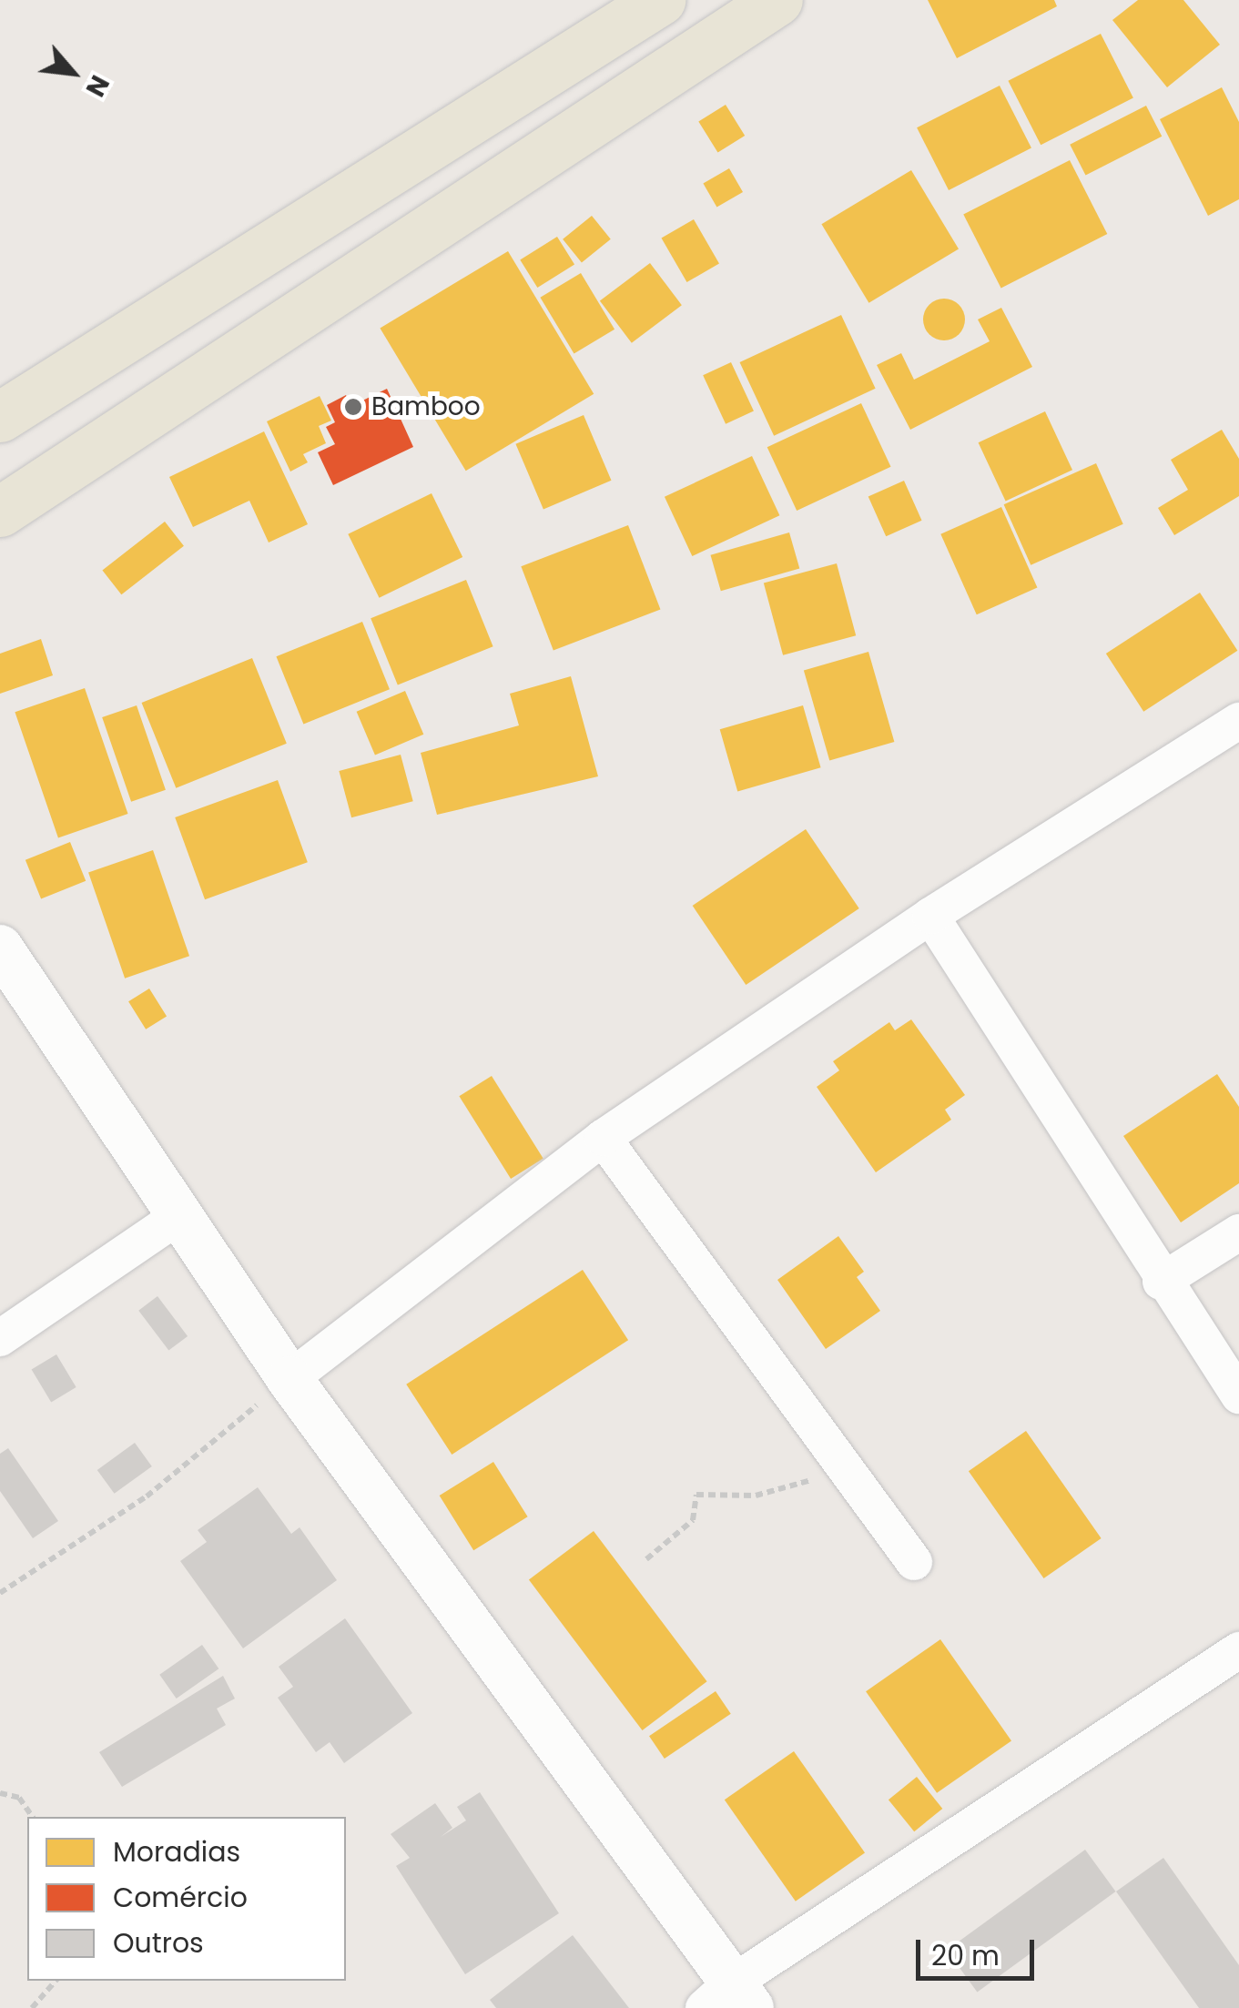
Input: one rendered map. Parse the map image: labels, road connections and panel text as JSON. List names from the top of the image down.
{
  "places": ["Bamboo"],
  "legend": ["Moradias", "Comércio", "Outros"],
  "scale_bar": "20 m",
  "north": "bottom right"
}
